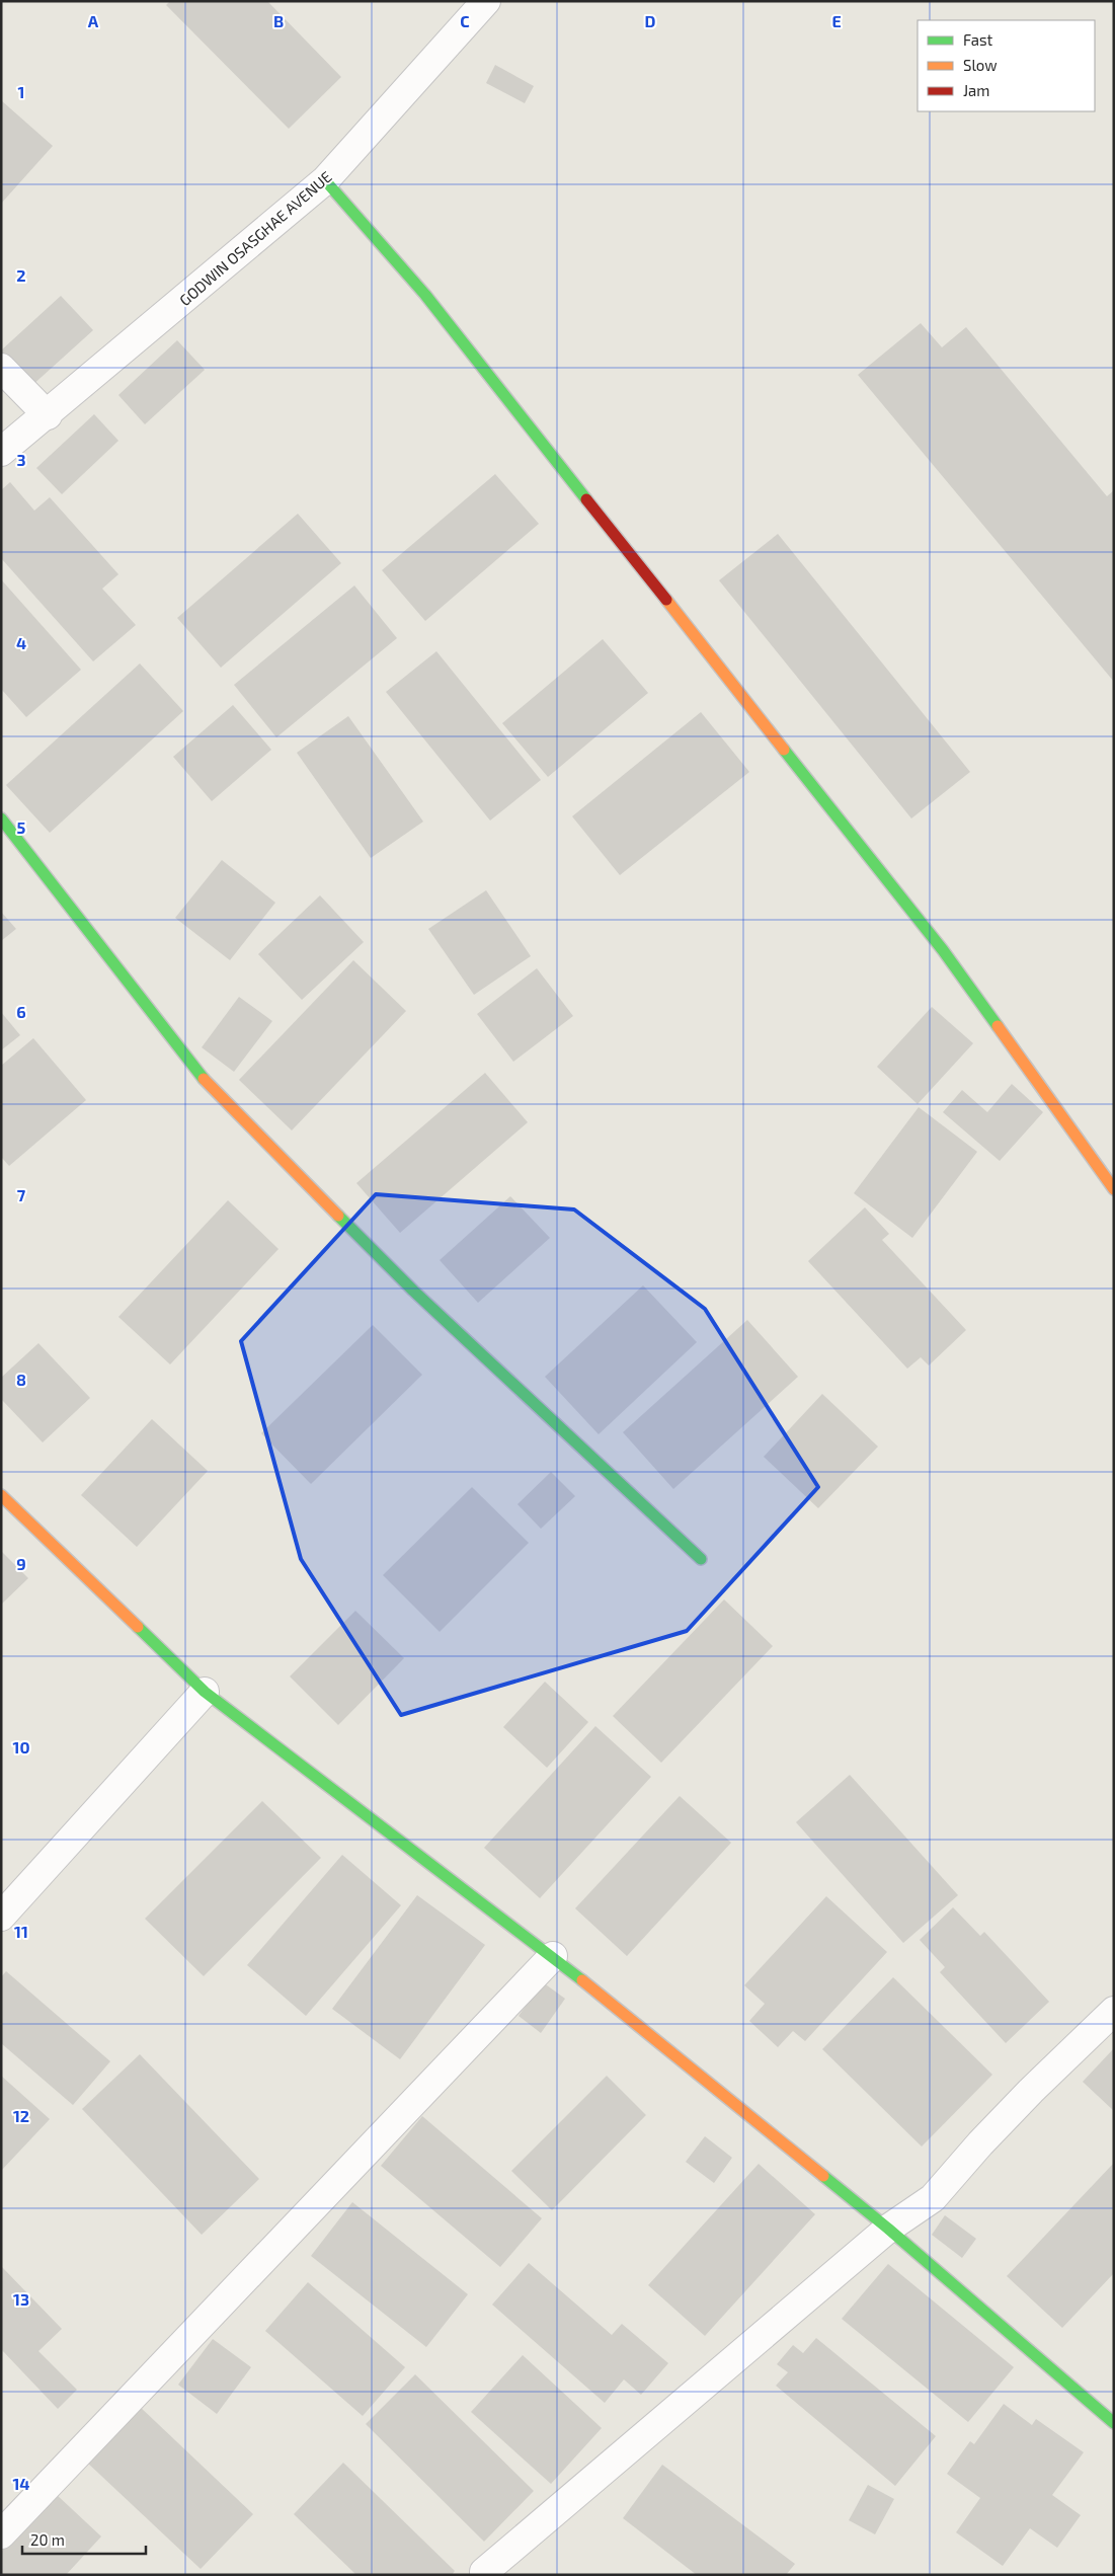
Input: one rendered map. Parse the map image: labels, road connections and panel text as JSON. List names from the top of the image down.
{
  "streets": {
    "street": ["GODWIN OSASGHAE AVENUE"]
  },
  "legend": ["Fast", "Slow", "Jam"],
  "scale_bar": "20 m",
  "grid": {
    "columns": [
      "A",
      "B",
      "C",
      "D",
      "E"
    ],
    "rows": [
      "1",
      "2",
      "3",
      "4",
      "5",
      "6",
      "7",
      "8",
      "9",
      "10",
      "11",
      "12",
      "13",
      "14"
    ]
  }
}
